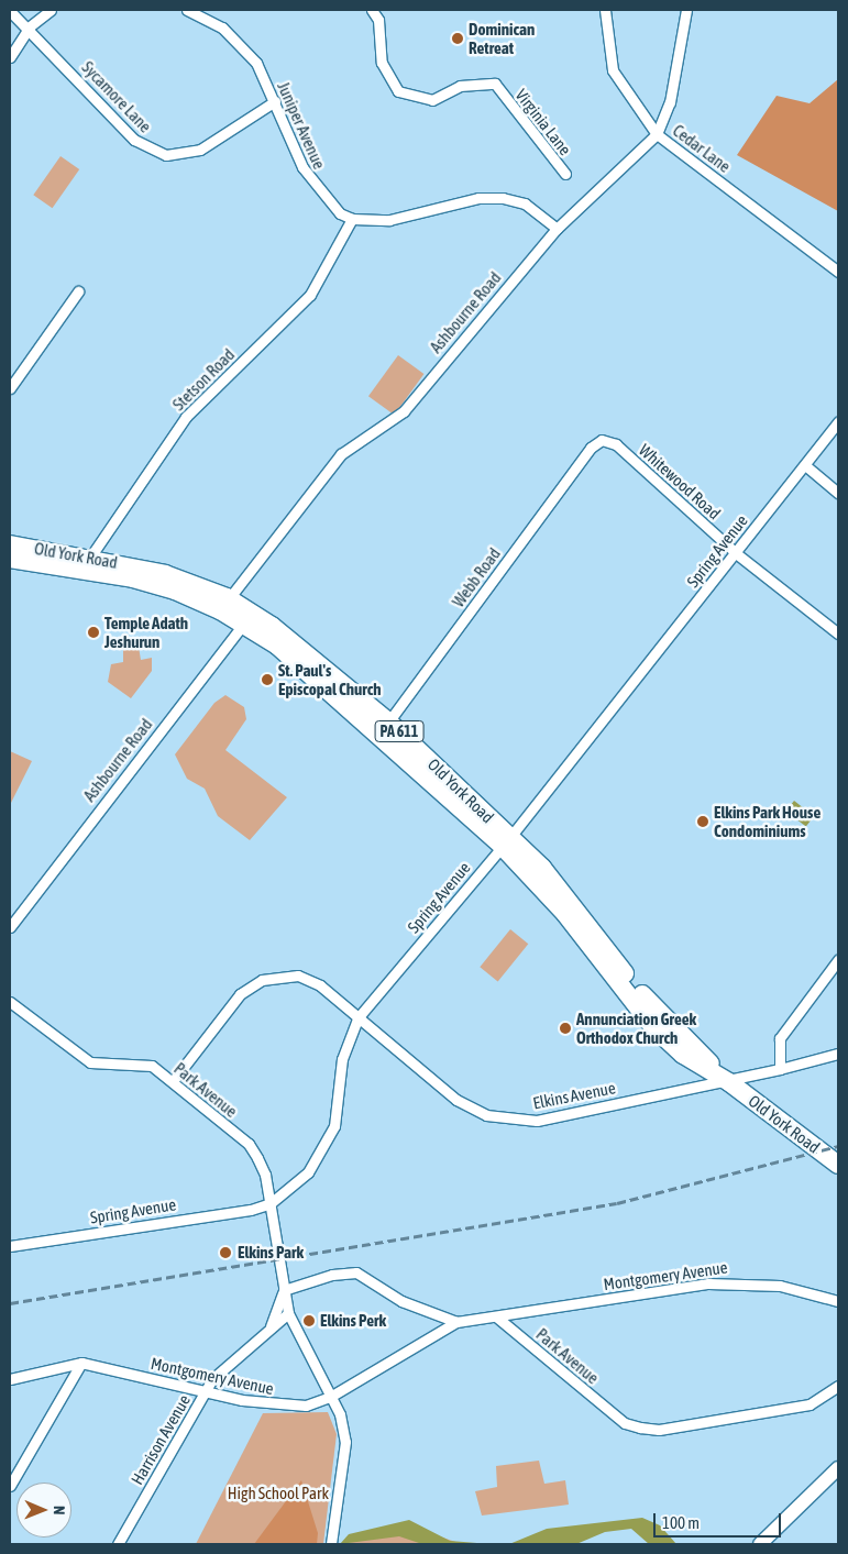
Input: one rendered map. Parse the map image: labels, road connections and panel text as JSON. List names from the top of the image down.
{
  "streets": {
    "highway": ["Old York Road", "PA 611"],
    "street": [
      "Sycamore Lane",
      "Virginia Lane",
      "Juniper Avenue",
      "Cedar Lane",
      "Ashbourne Road",
      "Stetson Road",
      "Whitewood Road",
      "Spring Avenue",
      "Webb Road",
      "Park Avenue",
      "Elkins Avenue",
      "Montgomery Avenue",
      "Harrison Avenue"
    ]
  },
  "crossings": [
    ["Sycamore Lane", "Juniper Avenue"],
    ["Juniper Avenue", "Stetson Road"],
    ["Cedar Lane", "Ashbourne Road"],
    ["Ashbourne Road", "Old York Road"],
    ["Stetson Road", "Old York Road"],
    ["Whitewood Road", "Spring Avenue"],
    ["Whitewood Road", "Webb Road"],
    ["Spring Avenue", "Old York Road"],
    ["Spring Avenue", "Park Avenue"],
    ["Spring Avenue", "Elkins Avenue"],
    ["Old York Road", "Webb Road"],
    ["Old York Road", "Elkins Avenue"],
    ["Park Avenue", "Elkins Avenue"],
    ["Park Avenue", "Montgomery Avenue"],
    ["Park Avenue", "Harrison Avenue"],
    ["Montgomery Avenue", "Harrison Avenue"]
  ],
  "parks": ["High School Park"],
  "places": [
    "Dominican Retreat",
    "Temple Adath Jeshurun",
    "St. Paul's Episcopal Church",
    "Elkins Park House Condominiums",
    "Annunciation Greek Orthodox Church",
    "Elkins Park",
    "Elkins Perk"
  ],
  "scale_bar": "100 m",
  "north": "right"
}
